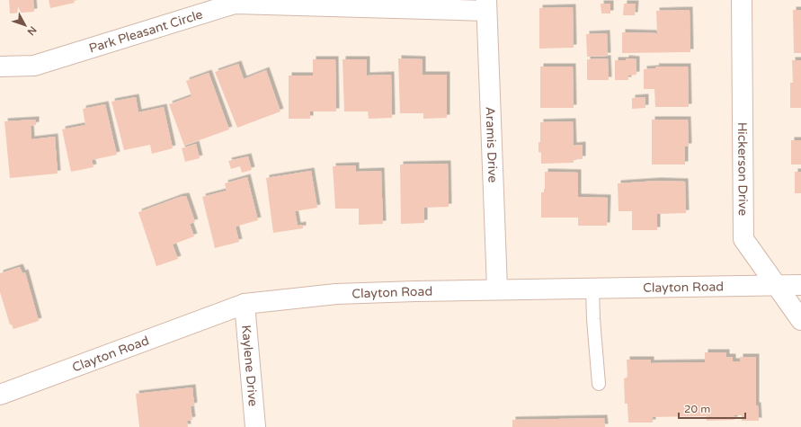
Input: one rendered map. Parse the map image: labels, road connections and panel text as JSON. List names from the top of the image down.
{
  "streets": {
    "street": [
      "Park Pleasant Circle",
      "Aramis Drive",
      "Hickerson Drive",
      "Clayton Road",
      "Kaylene Drive"
    ]
  },
  "crossings": [
    ["Park Pleasant Circle", "Aramis Drive"],
    ["Aramis Drive", "Clayton Road"],
    ["Hickerson Drive", "Clayton Road"],
    ["Clayton Road", "Kaylene Drive"]
  ],
  "scale_bar": "20 m",
  "north": "bottom right"
}
